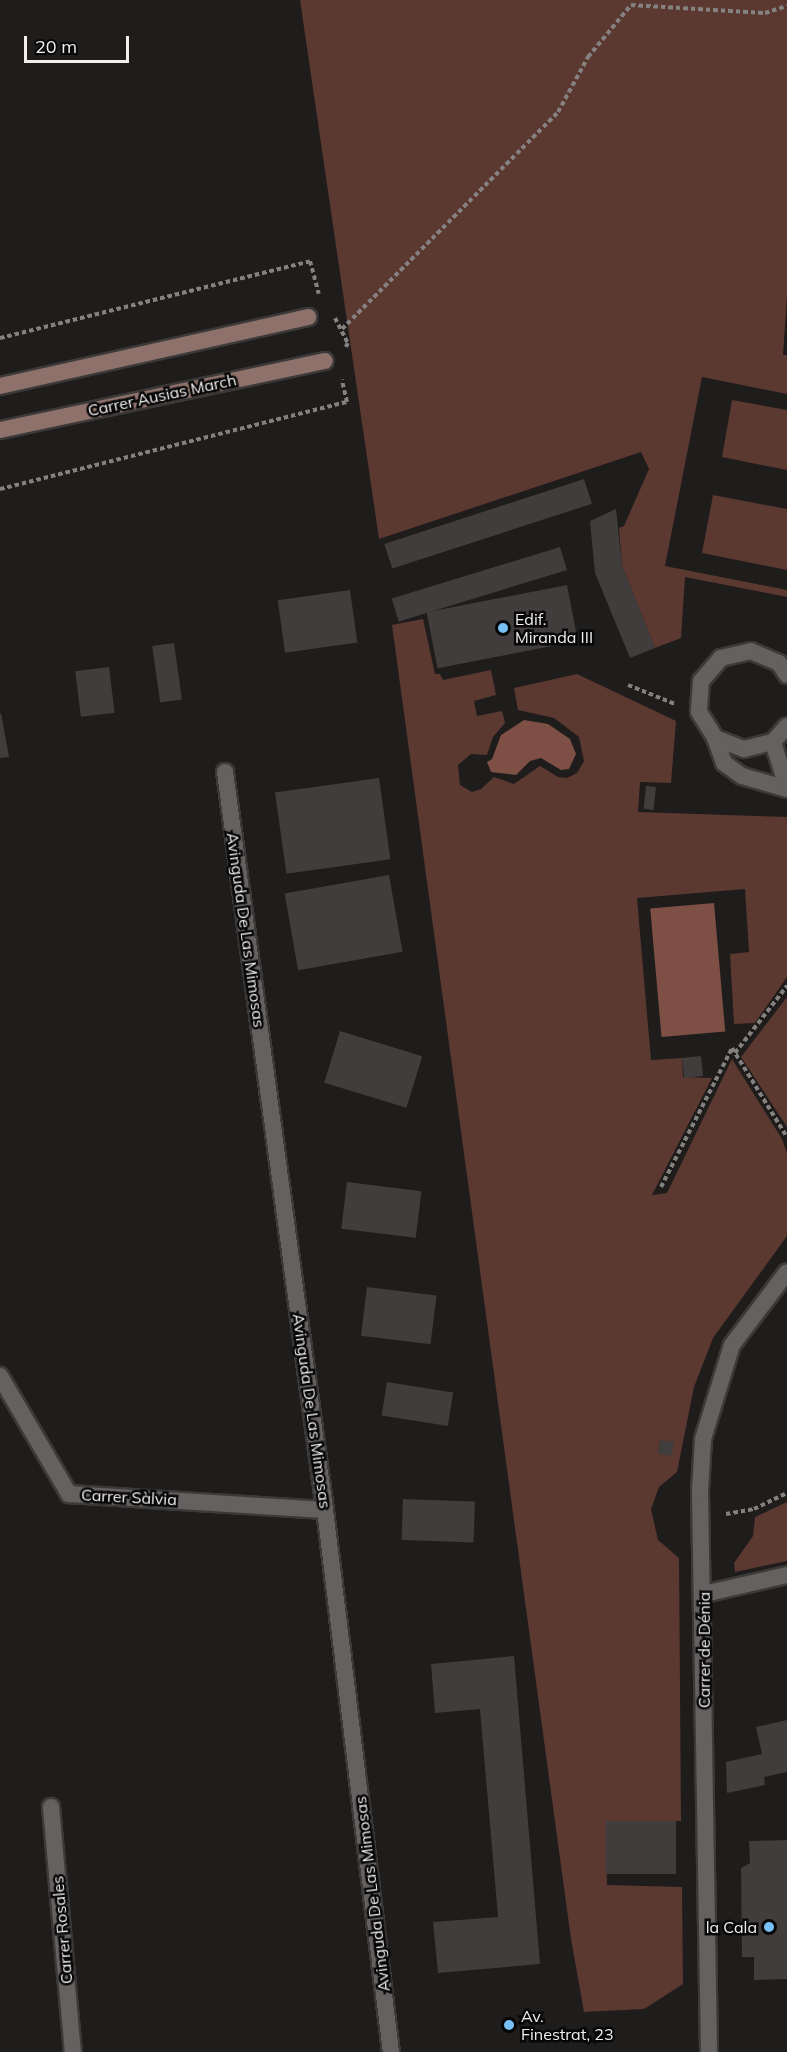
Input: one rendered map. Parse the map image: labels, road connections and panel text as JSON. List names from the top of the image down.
{
  "streets": {
    "main road": ["Carrer Ausias March"],
    "street": [
      "Avinguda De Las Mimosas",
      "Carrer Sàlvia",
      "Carrer de Dénia",
      "Carrer Rosales"
    ]
  },
  "crossings": [
    ["Avinguda De Las Mimosas", "Carrer Sàlvia"]
  ],
  "places": ["Edif. Miranda III", "la Cala", "Av. Finestrat, 23"],
  "scale_bar": "20 m"
}
